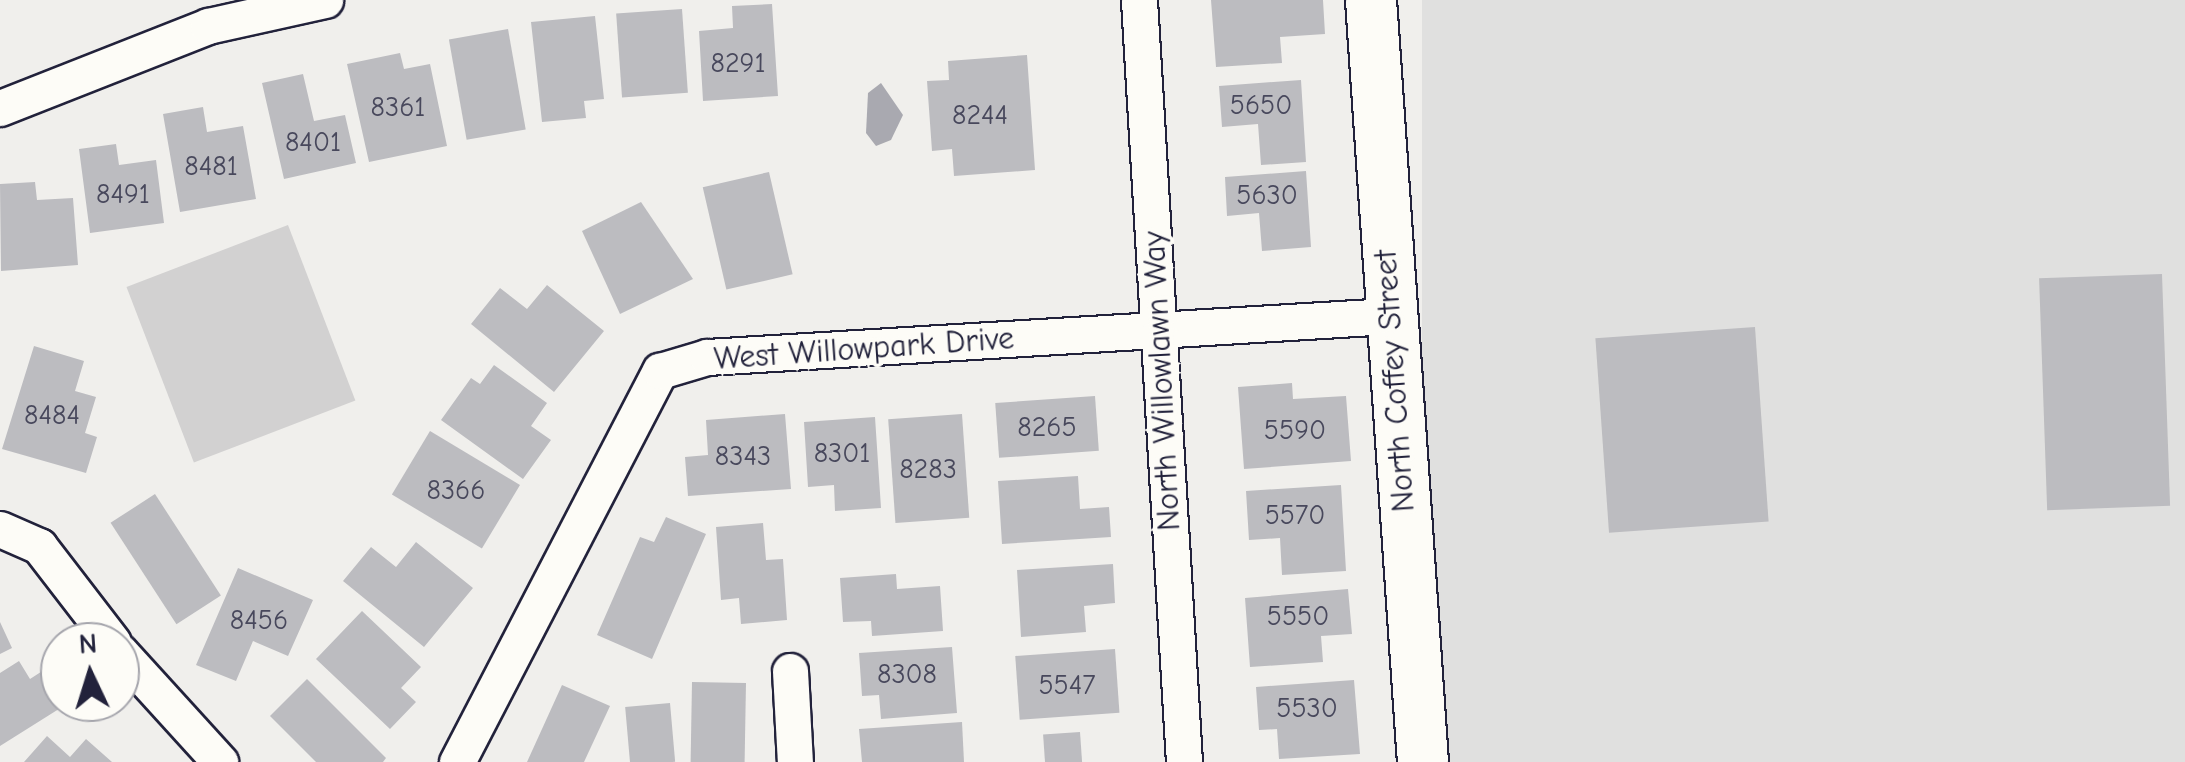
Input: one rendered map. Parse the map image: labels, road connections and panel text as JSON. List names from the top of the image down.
{
  "streets": {
    "street": ["West Willowpark Drive", "North Willowlawn Way", "North Coffey Street"]
  },
  "crossings": [
    ["West Willowpark Drive", "North Willowlawn Way"],
    ["West Willowpark Drive", "North Coffey Street"]
  ],
  "house_numbers": [
    "8291",
    "5650",
    "8361",
    "8244",
    "8401",
    "8481",
    "8491",
    "5630",
    "8484",
    "8265",
    "5590",
    "8301",
    "8343",
    "8283",
    "8366",
    "5570",
    "5550",
    "8456",
    "8308",
    "5547",
    "5530"
  ],
  "north": "top"
}
